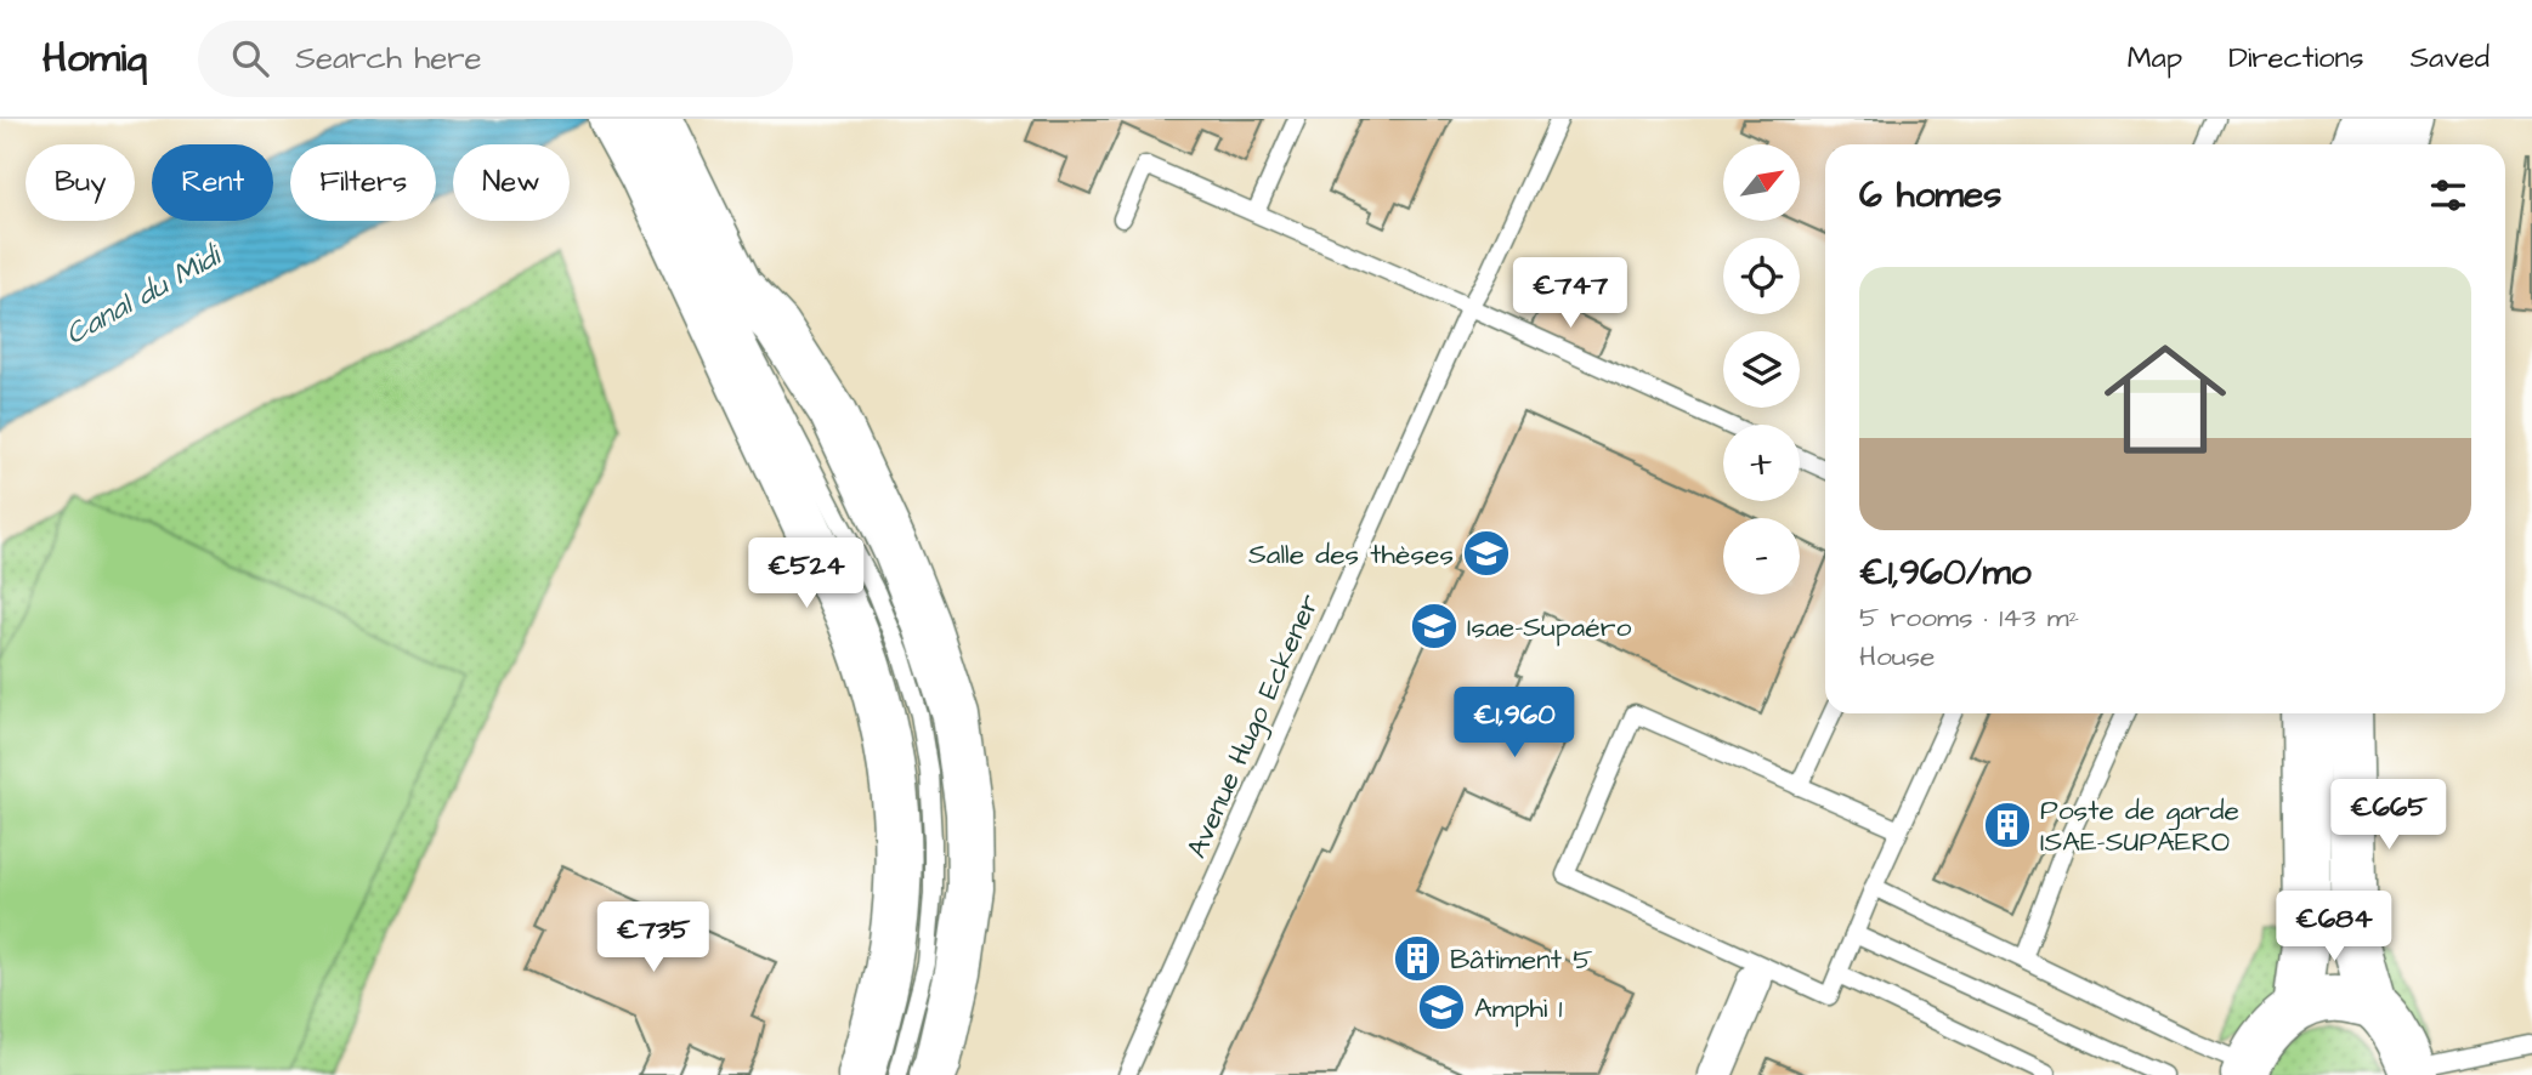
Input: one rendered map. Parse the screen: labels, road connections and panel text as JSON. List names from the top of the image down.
{
  "streets": {
    "lane": ["Avenue Hugo Eckener"]
  },
  "water": ["Canal du Midi"],
  "places": {
    "school or university": ["Salle des thèses", "Isae-Supaéro", "Amphi 1"],
    "building": ["Poste de garde ISAE-SUPAERO", "Bâtiment 5"]
  },
  "north": "top right",
  "page": {
    "header": "Homiq",
    "search": "Search here",
    "nav": ["Map", "Directions", "Saved"],
    "map_buttons": ["+", "−"],
    "chip": [
      "Buy",
      "Rent",
      "Filters",
      "New"
    ],
    "heading": "6 homes",
    "list": [
      {
        "name": "€1,960/mo",
        "note": "5 rooms · 143 m² · House"
      }
    ],
    "price": [
      "€747",
      "€524",
      "€1,960",
      "€665",
      "€684",
      "€735"
    ]
  }
}
